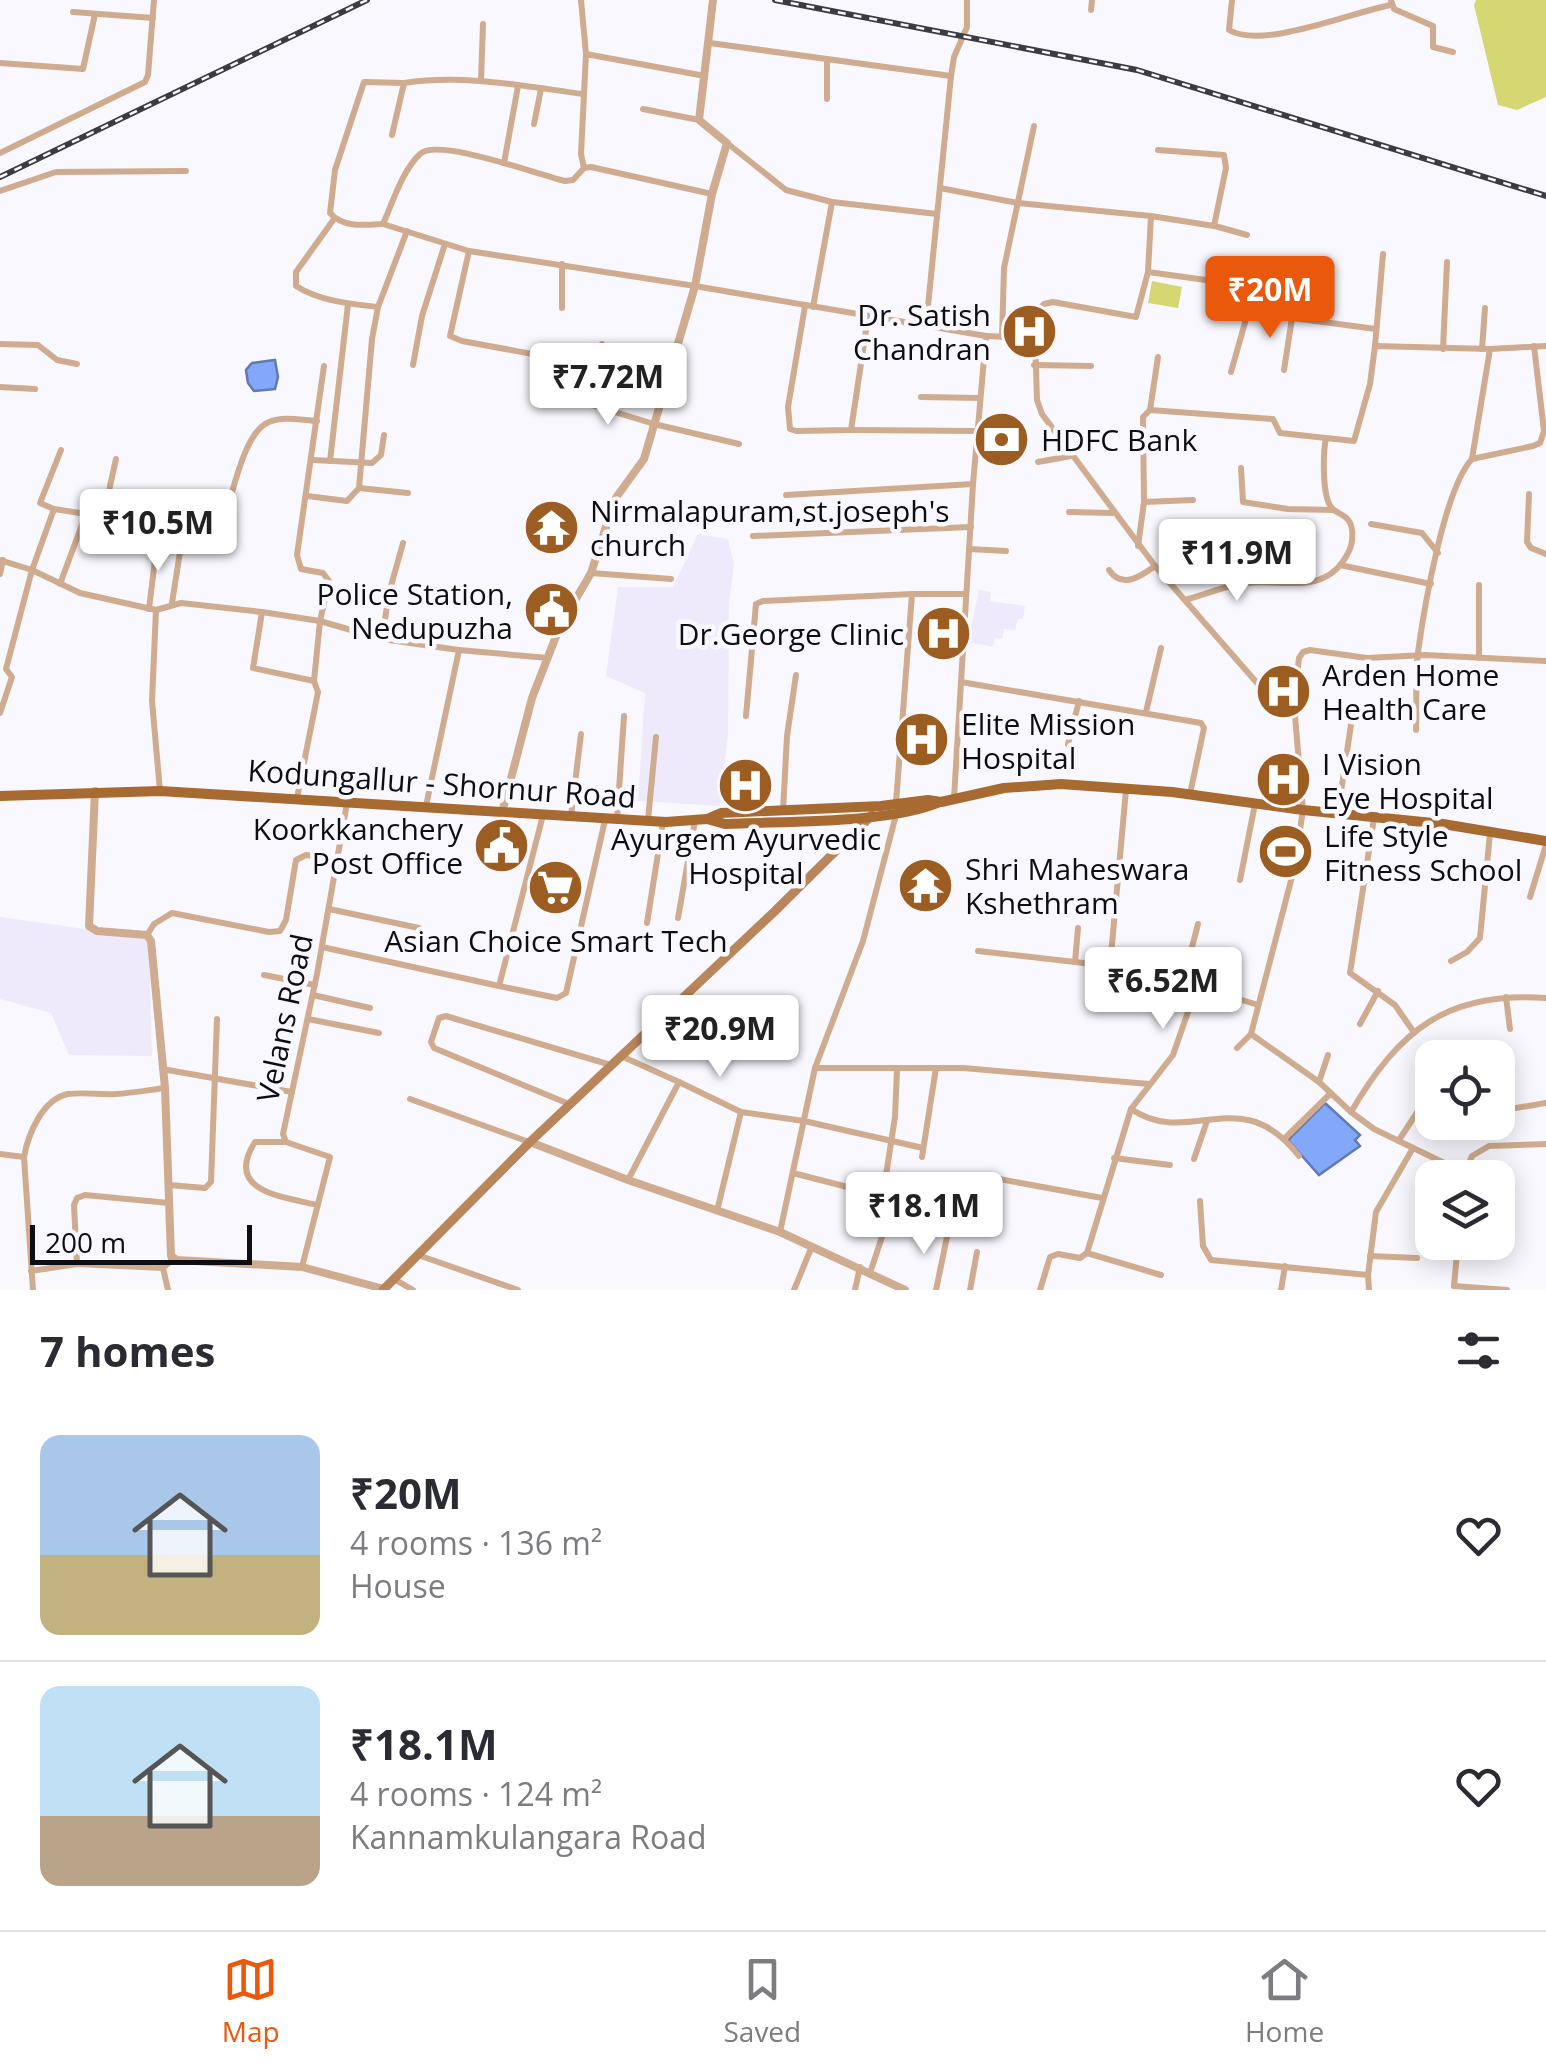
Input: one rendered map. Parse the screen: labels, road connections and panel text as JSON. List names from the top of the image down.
{
  "streets": {
    "main road": ["Kodungallur - Shornur Road"],
    "street": ["Velans Road"]
  },
  "crossings": [
    ["Kodungallur - Shornur Road", "Velans Road"]
  ],
  "places": {
    "hospital": [
      "Dr. Satish Chandran",
      "Dr.George Clinic",
      "Arden Home Health Care",
      "Elite Mission Hospital",
      "I Vision Eye Hospital",
      "Ayurgem Ayurvedic Hospital"
    ],
    "bank": ["HDFC Bank"],
    "temple": ["Nirmalapuram,st.joseph's church", "Shri Maheswara Kshethram"],
    "public building": ["Police Station, Nedupuzha", "Koorkkanchery Post Office"],
    "sports": ["Life Style Fitness School"],
    "supermarket": ["Asian Choice Smart Tech"]
  },
  "scale_bar": "200 m",
  "page": {
    "price": [
      "₹20M",
      "₹7.72M",
      "₹10.5M",
      "₹11.9M",
      "₹6.52M",
      "₹20.9M",
      "₹18.1M"
    ],
    "scale": "200 m",
    "heading": "7 homes",
    "list": [
      {
        "name": "₹20M",
        "note": "4 rooms · 136 m² · House"
      },
      {
        "name": "₹18.1M",
        "note": "4 rooms · 124 m² · Kannamkulangara Road"
      }
    ],
    "tabs": ["Map", "Saved", "Home"]
  }
}
